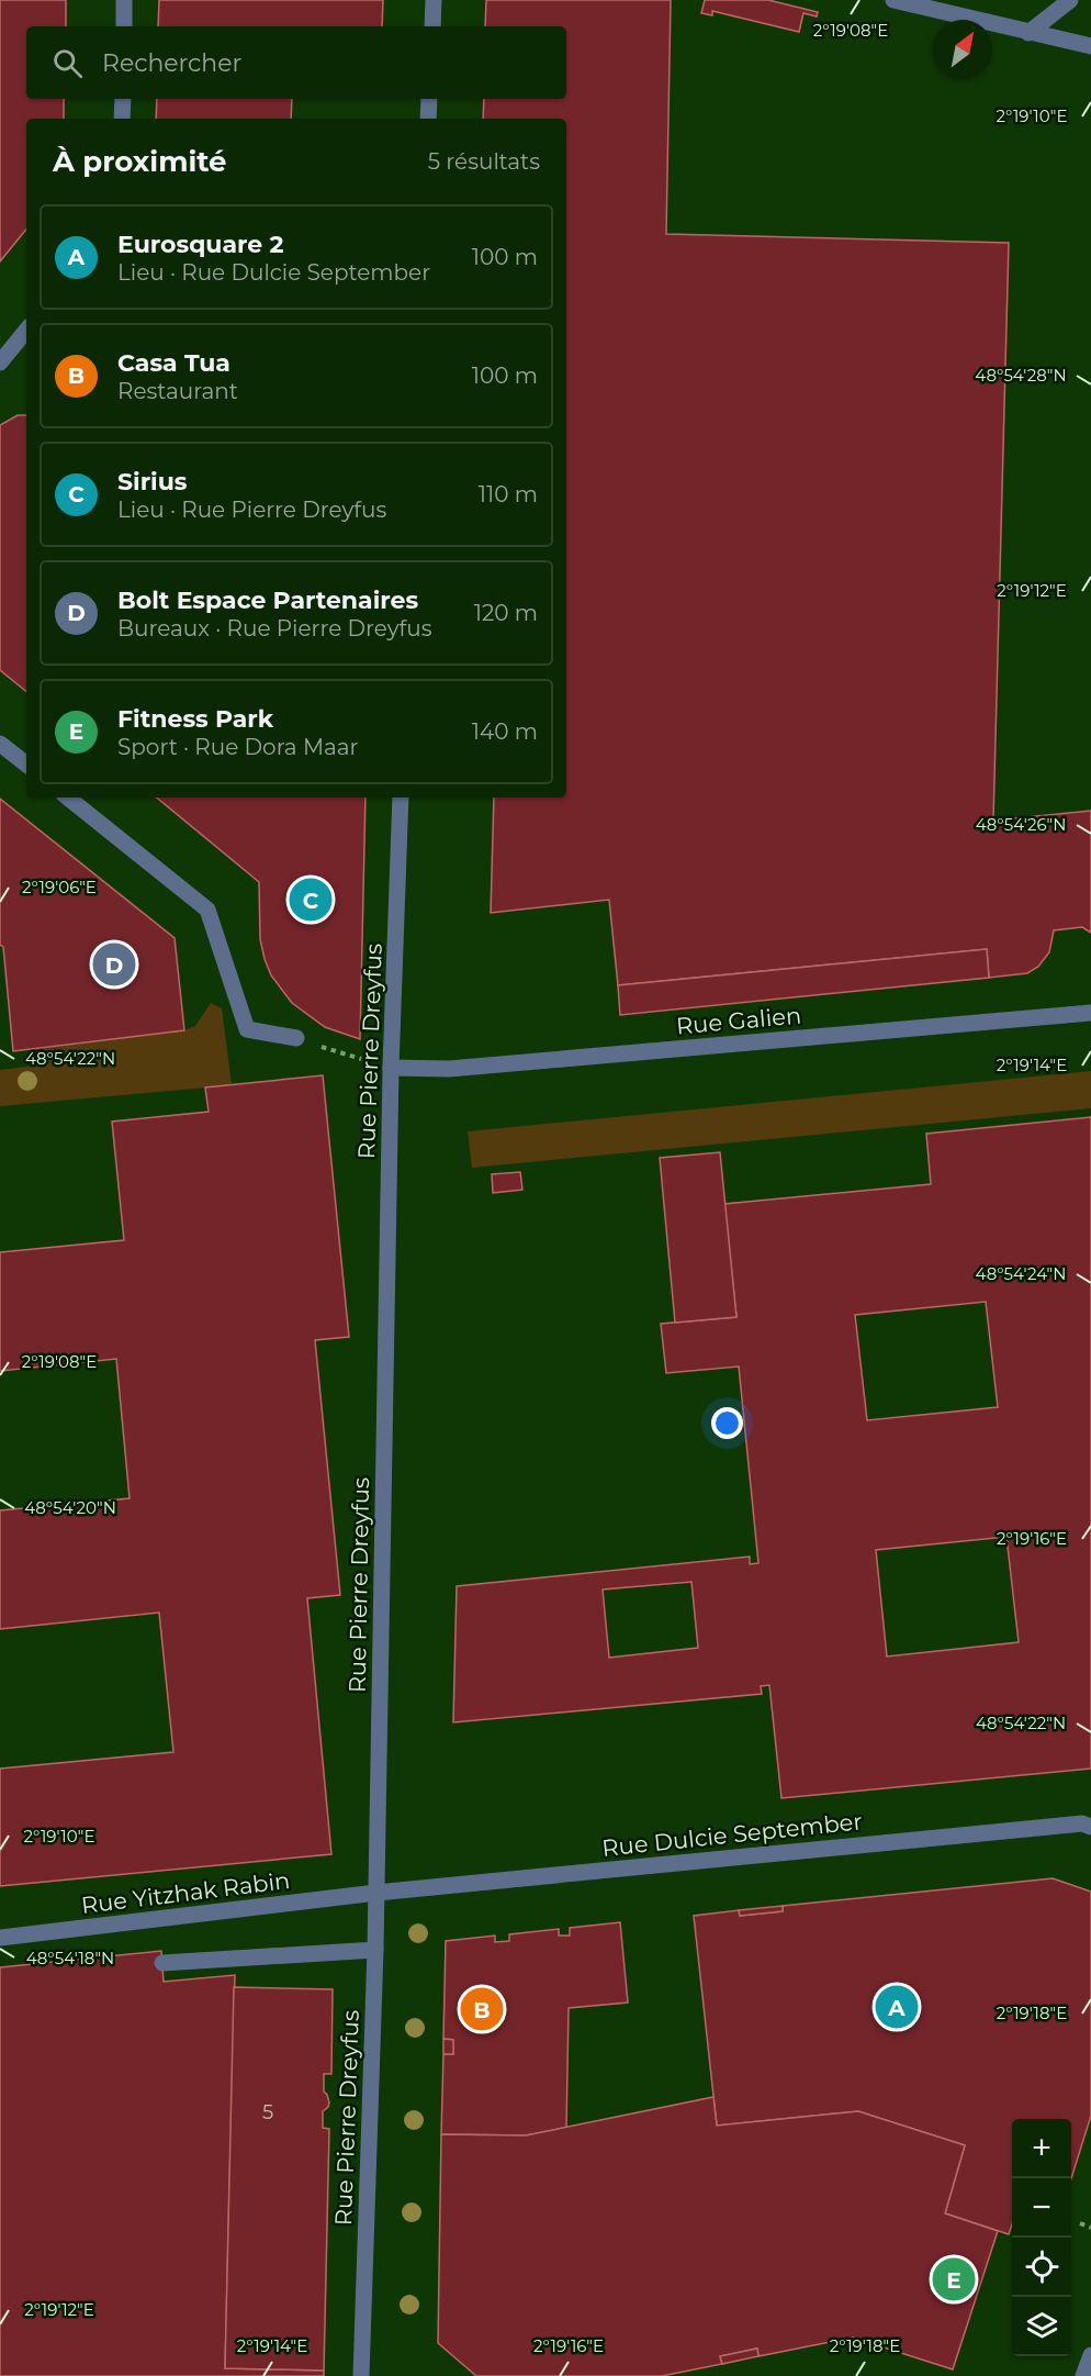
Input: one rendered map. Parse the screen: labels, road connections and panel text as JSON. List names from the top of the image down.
{
  "streets": {
    "street": [
      "Rue Galien",
      "Rue Pierre Dreyfus",
      "Rue Dulcie September",
      "Rue Yitzhak Rabin"
    ]
  },
  "crossings": [
    ["Rue Galien", "Rue Pierre Dreyfus"],
    ["Rue Pierre Dreyfus", "Rue Dulcie September"],
    ["Rue Pierre Dreyfus", "Rue Yitzhak Rabin"],
    ["Rue Dulcie September", "Rue Yitzhak Rabin"]
  ],
  "house_numbers": ["5"],
  "north": "top right",
  "page": {
    "search": "Rechercher",
    "heading": ["À proximité", "5 résultats"],
    "list": [
      {
        "mark": "A",
        "name": "Eurosquare 2",
        "note": "Lieu · Rue Dulcie September",
        "value": "100 m"
      },
      {
        "mark": "B",
        "name": "Casa Tua",
        "note": "Restaurant",
        "value": "100 m"
      },
      {
        "mark": "C",
        "name": "Sirius",
        "note": "Lieu · Rue Pierre Dreyfus",
        "value": "110 m"
      },
      {
        "mark": "D",
        "name": "Bolt Espace Partenaires",
        "note": "Bureaux · Rue Pierre Dreyfus",
        "value": "120 m"
      },
      {
        "mark": "E",
        "name": "Fitness Park",
        "note": "Sport · Rue Dora Maar",
        "value": "140 m"
      }
    ],
    "pins": [
      "C",
      "D",
      "A",
      "B",
      "E"
    ],
    "map_buttons": ["+", "−"]
  },
  "coordinates": [
    "2°19'08\"E",
    "2°19'10\"E",
    "48°54'28\"N",
    "2°19'12\"E",
    "48°54'26\"N",
    "2°19'06\"E",
    "48°54'22\"N",
    "2°19'14\"E",
    "48°54'24\"N",
    "48°54'20\"N",
    "2°19'16\"E",
    "48°54'18\"N",
    "2°19'18\"E"
  ]
}
